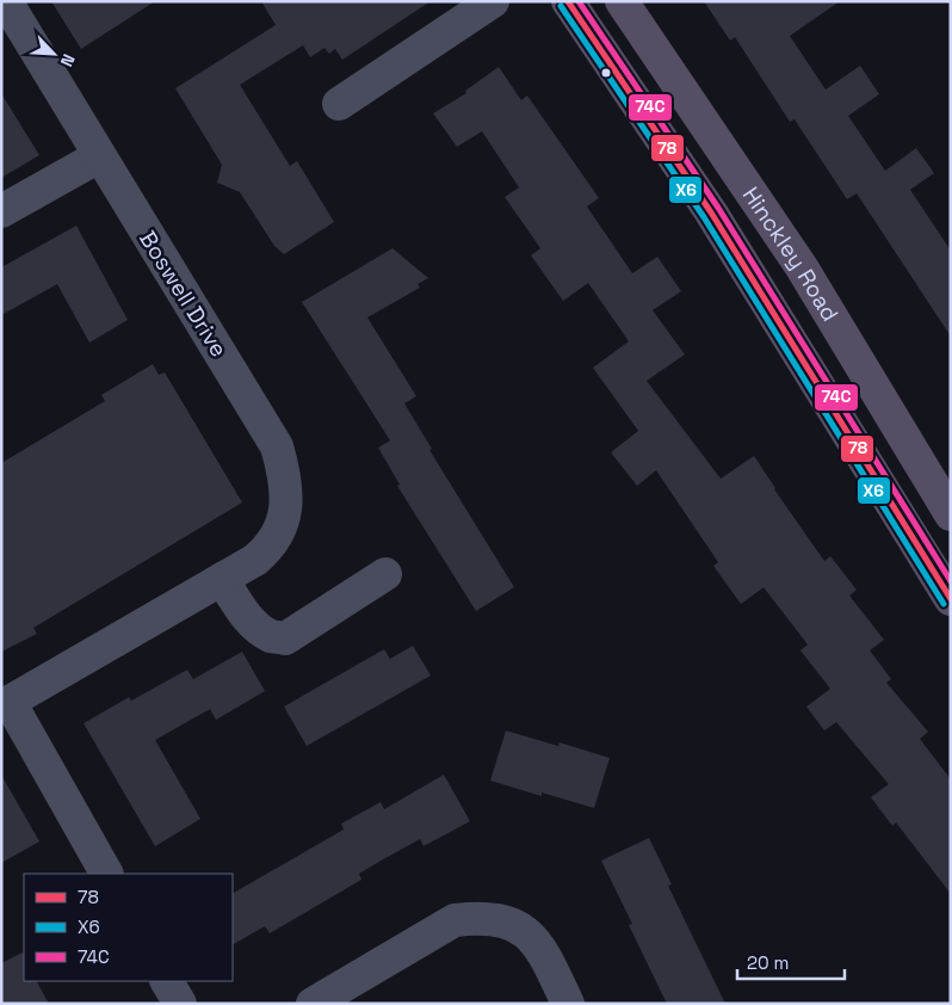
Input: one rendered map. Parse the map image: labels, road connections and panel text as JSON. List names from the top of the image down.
{
  "streets": {
    "highway": ["Hinckley Road"],
    "street": ["Boswell Drive"]
  },
  "lines": ["transit line 78", "transit line 74C", "transit line X6"],
  "legend": ["78", "X6", "74C"],
  "scale_bar": "20 m",
  "north": "bottom right"
}
